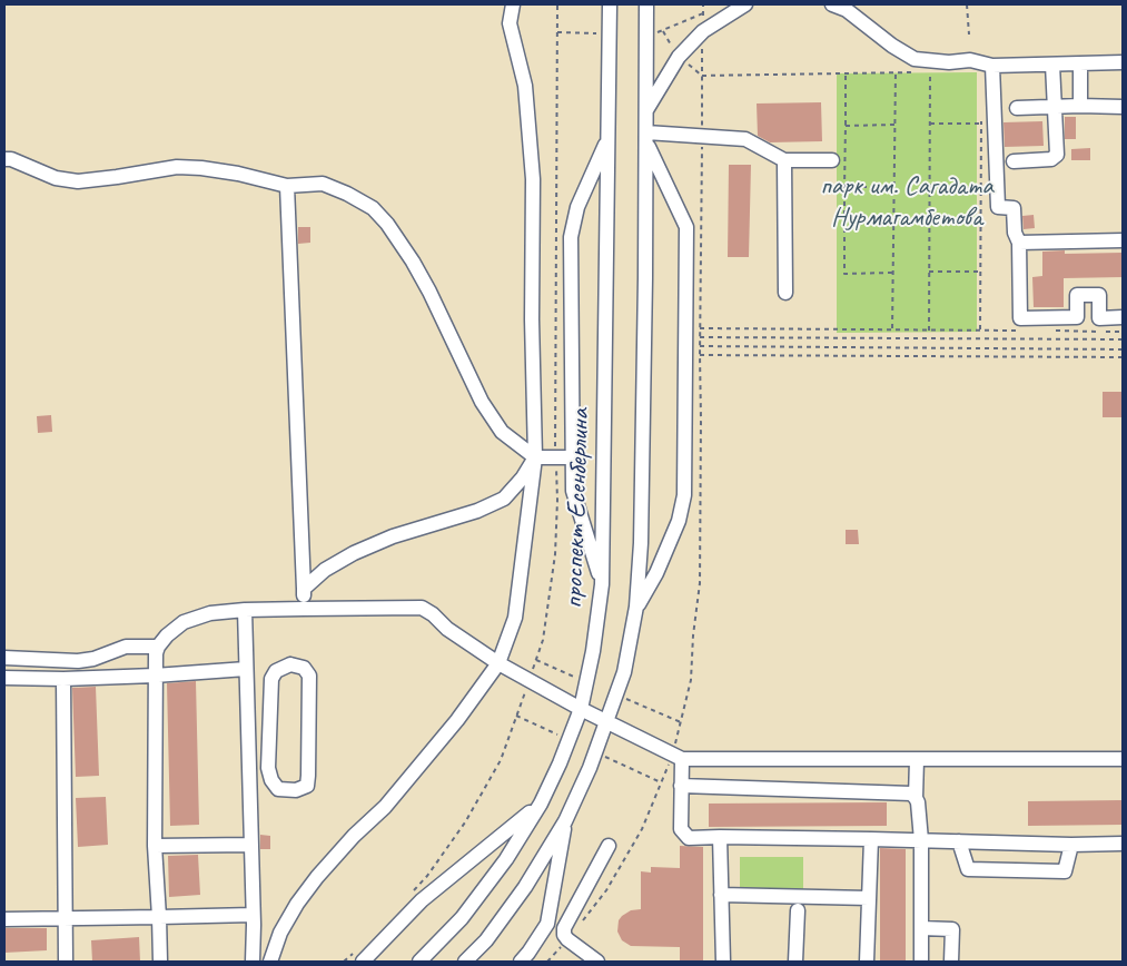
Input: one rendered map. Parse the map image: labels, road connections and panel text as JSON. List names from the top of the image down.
{
  "streets": {
    "street": ["проспект Есенберлина"]
  },
  "parks": ["парк им. Сагадата Нурмагамбетова"]
}
